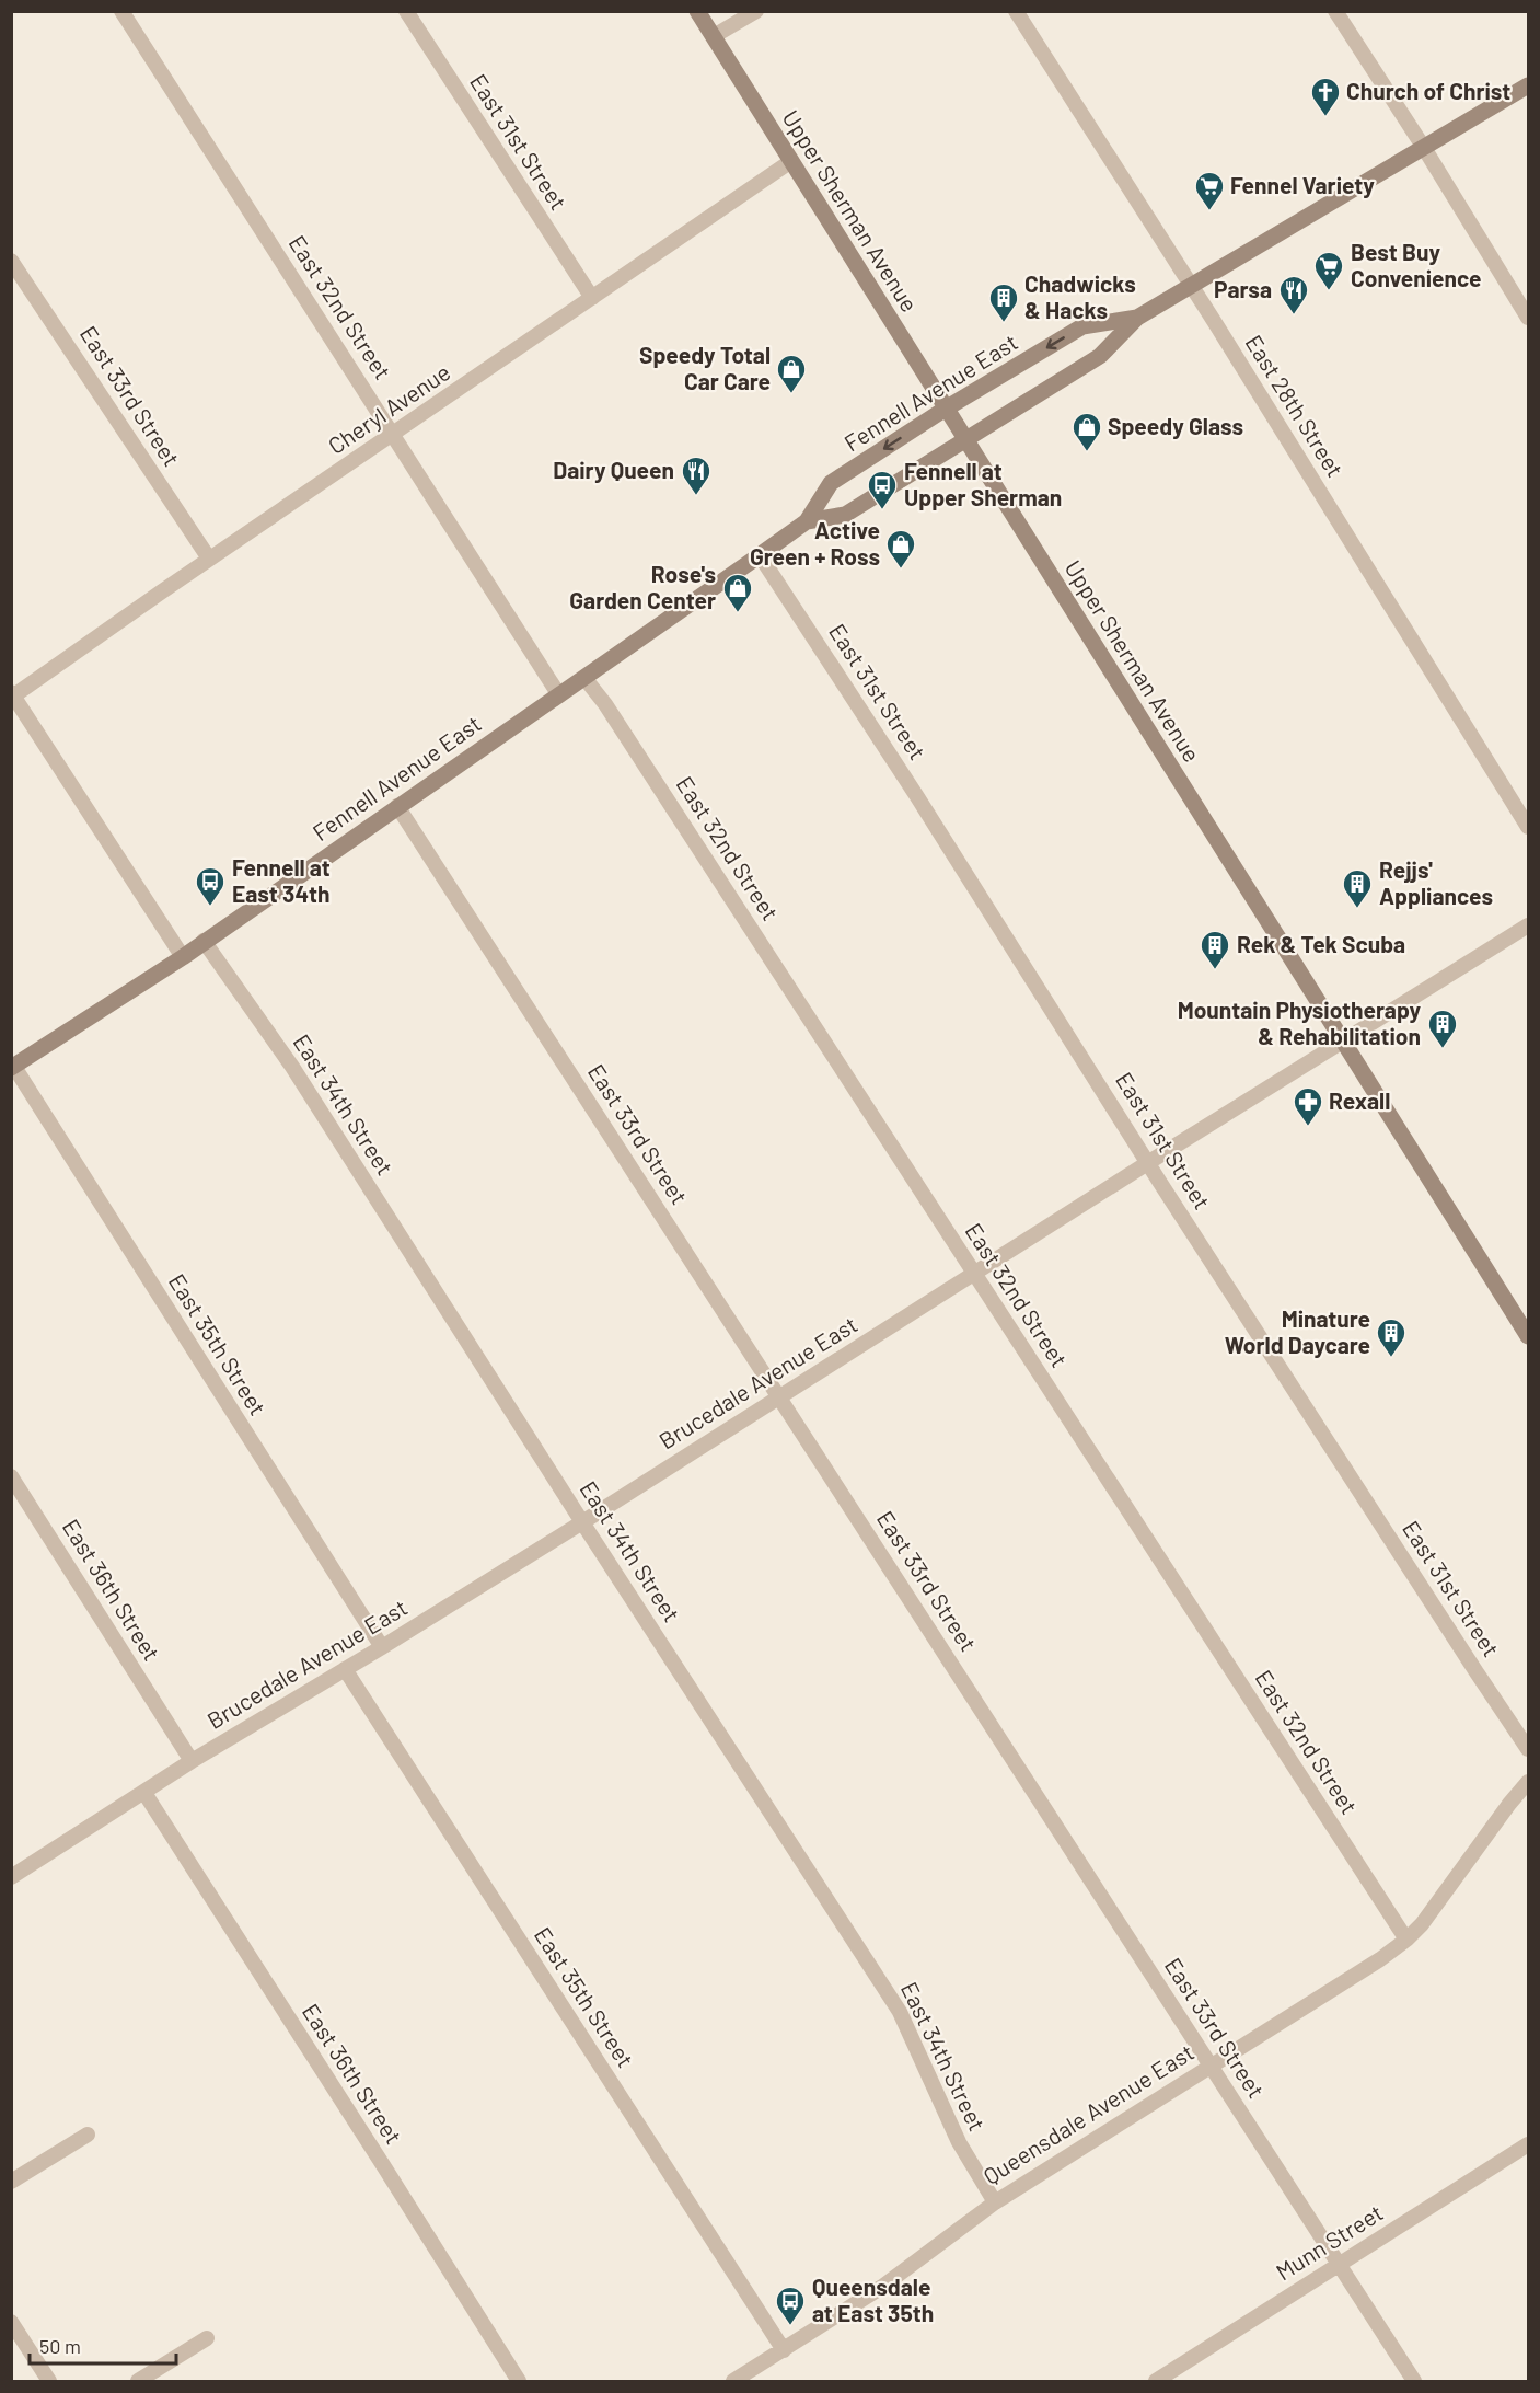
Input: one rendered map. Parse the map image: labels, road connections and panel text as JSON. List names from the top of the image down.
{
  "streets": {
    "main road": ["Upper Sherman Avenue", "Fennell Avenue East"],
    "street": [
      "East 31st Street",
      "East 32nd Street",
      "East 33rd Street",
      "East 28th Street",
      "Cheryl Avenue",
      "East 34th Street",
      "East 35th Street",
      "Brucedale Avenue East",
      "East 36th Street",
      "Queensdale Avenue East",
      "Munn Street"
    ]
  },
  "crossings": [
    ["East 31st Street", "Fennell Avenue East"],
    ["East 31st Street", "Cheryl Avenue"],
    ["East 31st Street", "Brucedale Avenue East"],
    ["Upper Sherman Avenue", "Fennell Avenue East"],
    ["Upper Sherman Avenue", "Cheryl Avenue"],
    ["Upper Sherman Avenue", "Brucedale Avenue East"],
    ["East 32nd Street", "Fennell Avenue East"],
    ["East 32nd Street", "Cheryl Avenue"],
    ["East 32nd Street", "Brucedale Avenue East"],
    ["East 32nd Street", "Queensdale Avenue East"],
    ["Fennell Avenue East", "East 33rd Street"],
    ["Fennell Avenue East", "East 28th Street"],
    ["Fennell Avenue East", "East 34th Street"],
    ["Fennell Avenue East", "East 35th Street"],
    ["East 33rd Street", "Cheryl Avenue"],
    ["East 33rd Street", "Brucedale Avenue East"],
    ["East 33rd Street", "Queensdale Avenue East"],
    ["East 33rd Street", "Munn Street"],
    ["East 34th Street", "Brucedale Avenue East"],
    ["East 34th Street", "Queensdale Avenue East"],
    ["East 35th Street", "Brucedale Avenue East"],
    ["East 35th Street", "Queensdale Avenue East"],
    ["Brucedale Avenue East", "East 36th Street"]
  ],
  "places": {
    "church": ["Church of Christ"],
    "supermarket": ["Fennel Variety", "Best Buy Convenience"],
    "restaurant": ["Parsa", "Dairy Queen"],
    "building": [
      "Chadwicks & Hacks",
      "Rejjs' Appliances",
      "Rek & Tek Scuba",
      "Mountain Physiotherapy & Rehabilitation",
      "Minature World Daycare"
    ],
    "shop": [
      "Speedy Total Car Care",
      "Speedy Glass",
      "Active Green + Ross",
      "Rose's Garden Center"
    ],
    "bus stop": ["Fennell at Upper Sherman", "Fennell at East 34th", "Queensdale at East 35th"],
    "pharmacy": ["Rexall"]
  },
  "scale_bar": "50 m"
}
